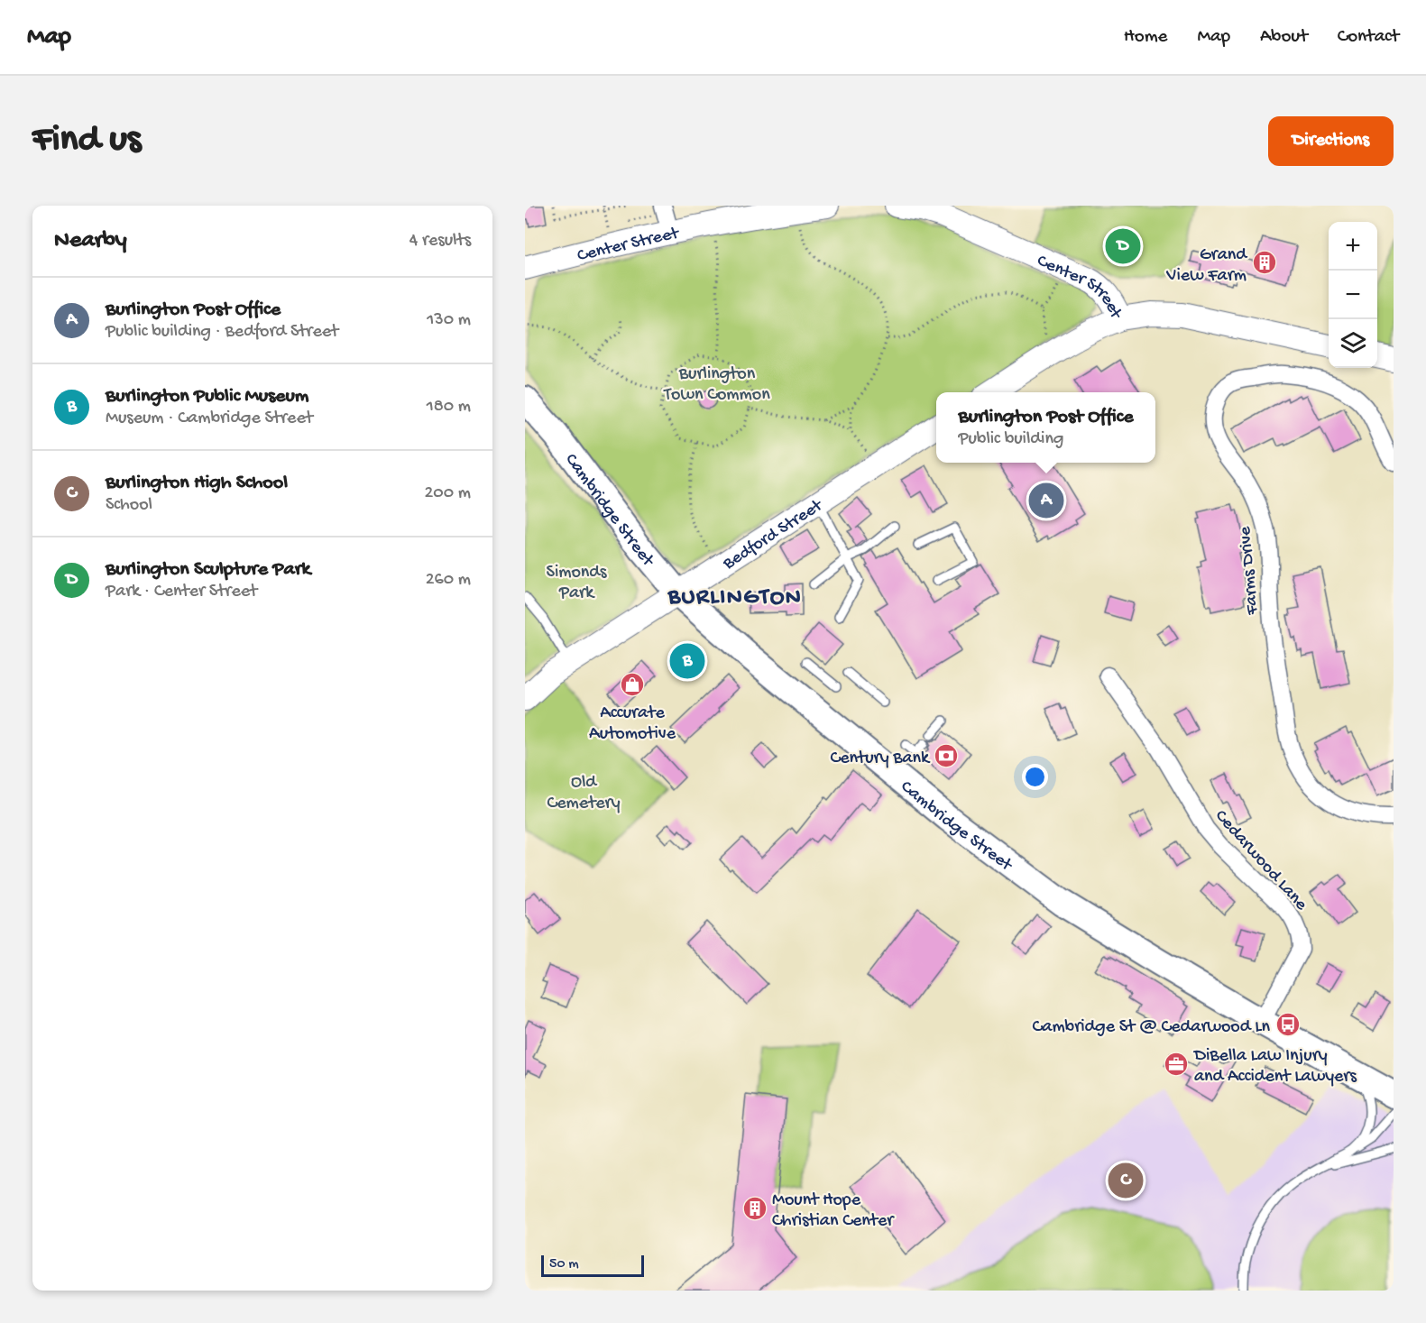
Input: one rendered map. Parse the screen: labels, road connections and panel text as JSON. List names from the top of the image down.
{
  "streets": {
    "main road": ["Center Street", "Cambridge Street", "Bedford Street"],
    "street": ["Farms Drive", "Cedarwood Lane"]
  },
  "crossings": [
    ["Cambridge Street", "Bedford Street"],
    ["Cambridge Street", "Cedarwood Lane"]
  ],
  "districts": ["BURLINGTON"],
  "parks": ["Burlington Town Common", "Simonds Park", "Old Cemetery"],
  "places": {
    "building": ["Grand View Farm", "Mount Hope Christian Center"],
    "shop": ["Accurate Automotive"],
    "bank": ["Century Bank"],
    "bus stop": ["Cambridge St @ Cedarwood Ln"],
    "office": ["DiBella Law Injury and Accident Lawyers"]
  },
  "scale_bar": "50 m",
  "page": {
    "header": "Map",
    "nav": [
      "Home",
      "Map",
      "About",
      "Contact"
    ],
    "buttons": "Directions",
    "title": "Find us",
    "heading": ["Nearby", "4 results"],
    "map_buttons": ["+", "−"],
    "pins": [
      "D",
      "A",
      "B",
      "C"
    ],
    "list": [
      {
        "mark": "A",
        "name": "Burlington Post Office",
        "note": "Public building · Bedford Street",
        "value": "130 m"
      },
      {
        "mark": "B",
        "name": "Burlington Public Museum",
        "note": "Museum · Cambridge Street",
        "value": "180 m"
      },
      {
        "mark": "C",
        "name": "Burlington High School",
        "note": "School",
        "value": "200 m"
      },
      {
        "mark": "D",
        "name": "Burlington Sculpture Park",
        "note": "Park · Center Street",
        "value": "260 m"
      }
    ],
    "popup": ["Burlington Post Office", "Public building"],
    "scale": "50 m"
  }
}
